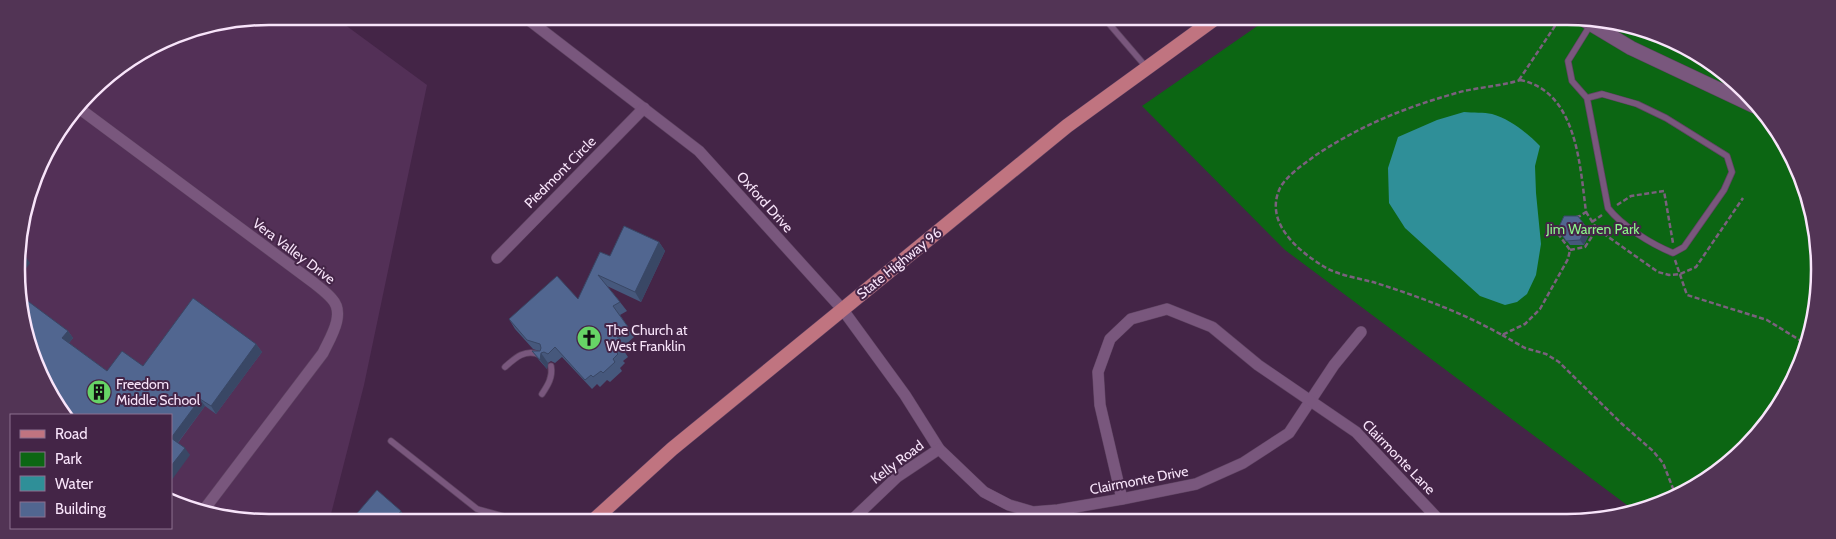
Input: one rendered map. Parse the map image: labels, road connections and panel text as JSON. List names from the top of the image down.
{
  "streets": {
    "main road": ["State Highway 96"],
    "street": [
      "Piedmont Circle",
      "Oxford Drive",
      "Vera Valley Drive",
      "Clairmonte Lane",
      "Kelly Road",
      "Clairmonte Drive"
    ]
  },
  "crossings": [
    ["Piedmont Circle", "Oxford Drive"],
    ["Oxford Drive", "State Highway 96"],
    ["Oxford Drive", "Kelly Road"],
    ["Oxford Drive", "Clairmonte Drive"],
    ["Clairmonte Lane", "Clairmonte Drive"],
    ["Kelly Road", "Clairmonte Drive"]
  ],
  "parks": ["Jim Warren Park"],
  "places": {
    "church": ["The Church at West Franklin"],
    "building": ["Freedom Middle School"]
  },
  "legend": [
    "Road",
    "Park",
    "Water",
    "Building"
  ]
}
